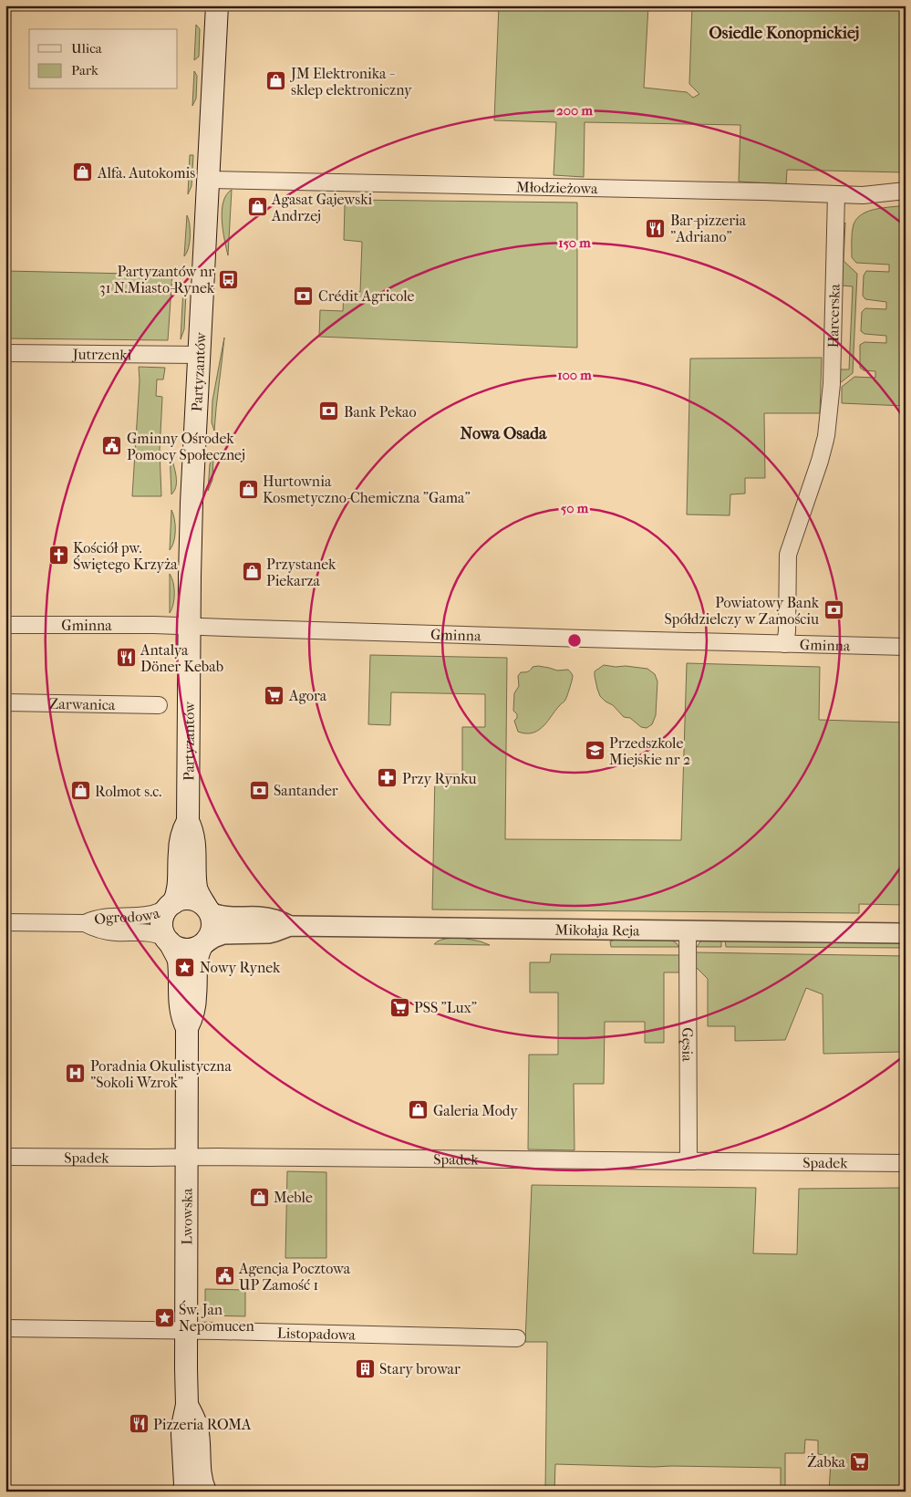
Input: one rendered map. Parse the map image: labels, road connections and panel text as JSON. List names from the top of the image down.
{
  "streets": {
    "main road": ["Partyzantów", "Lwowska"],
    "street": [
      "Młodzieżowa",
      "Harcerska",
      "Jutrzenki",
      "Gminna",
      "Zarwanica",
      "Ogrodowa",
      "Mikołaja Reja",
      "Gęsia",
      "Spadek",
      "Listopadowa"
    ]
  },
  "crossings": [
    ["Młodzieżowa", "Harcerska"],
    ["Młodzieżowa", "Partyzantów"],
    ["Harcerska", "Gminna"],
    ["Jutrzenki", "Partyzantów"],
    ["Partyzantów", "Gminna"],
    ["Partyzantów", "Ogrodowa"],
    ["Partyzantów", "Mikołaja Reja"],
    ["Partyzantów", "Lwowska"],
    ["Ogrodowa", "Mikołaja Reja"],
    ["Ogrodowa", "Lwowska"],
    ["Mikołaja Reja", "Gęsia"],
    ["Mikołaja Reja", "Lwowska"],
    ["Gęsia", "Spadek"],
    ["Spadek", "Lwowska"],
    ["Lwowska", "Listopadowa"]
  ],
  "districts": ["Osiedle Konopnickiej", "Nowa Osada"],
  "places": {
    "shop": [
      "JM Elektronika - sklep elektroniczny",
      "Alfa. Autokomis",
      "Agasat Gajewski Andrzej",
      "Hurtownia Kosmetyczno-Chemiczna \"Gama\"",
      "Przystanek Piekarza",
      "Rolmot s.c.",
      "Galeria Mody",
      "Meble"
    ],
    "restaurant": ["Bar-pizzeria \"Adriano\"", "Antalya Döner Kebab", "Pizzeria ROMA"],
    "bus stop": ["Partyzantów nr 31 N.Miasto-Rynek"],
    "bank": [
      "Crédit Agricole",
      "Bank Pekao",
      "Powiatowy Bank Spółdzielczy w Zamościu",
      "Santander"
    ],
    "public building": ["Gminny Ośrodek Pomocy Społecznej", "Agencja Pocztowa UP Zamość 1"],
    "church": ["Kościół pw. Świętego Krzyża"],
    "supermarket": ["Agora", "PSS \"Lux\"", "Żabka"],
    "school or university": ["Przedszkole Miejskie nr 2"],
    "pharmacy": ["Przy Rynku"],
    "place": ["Nowy Rynek", "Św. Jan Nepomucen"],
    "hospital": ["Poradnia Okulistyczna \"Sokoli Wzrok\""],
    "building": ["Stary browar"]
  },
  "legend": ["Ulica", "Park"],
  "rings": [
    "200 m",
    "150 m",
    "100 m",
    "50 m"
  ]
}
